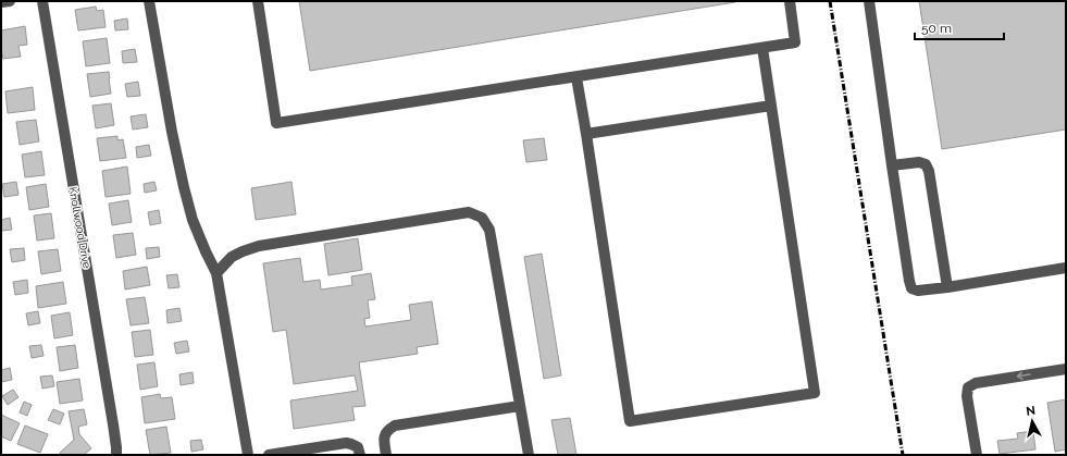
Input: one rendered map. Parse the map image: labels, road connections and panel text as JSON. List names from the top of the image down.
{
  "streets": {
    "street": ["Knollwood Drive"]
  },
  "scale_bar": "50 m",
  "north": "top"
}
